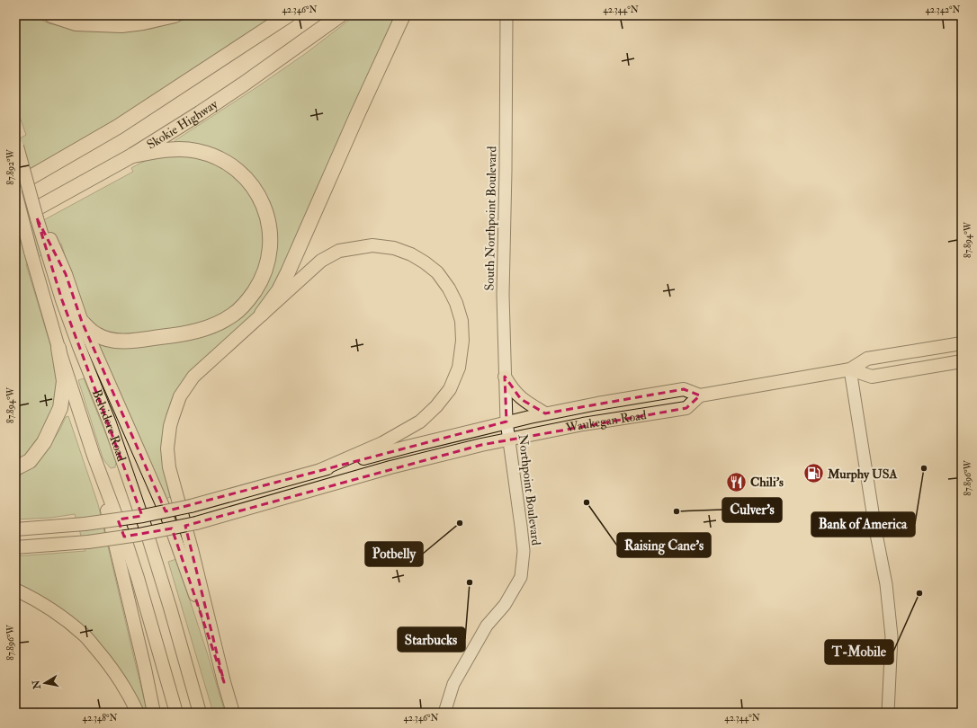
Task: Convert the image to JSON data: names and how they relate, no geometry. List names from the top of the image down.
{
  "streets": {
    "highway": ["Skokie Highway"],
    "main road": ["Waukegan Road", "Belvidere Road"],
    "street": ["South Northpoint Boulevard", "Northpoint Boulevard"]
  },
  "crossings": [
    ["South Northpoint Boulevard", "Waukegan Road"],
    ["South Northpoint Boulevard", "Northpoint Boulevard"],
    ["Waukegan Road", "Northpoint Boulevard"]
  ],
  "places": {
    "other": [
      "Bank of America",
      "Raising Cane's",
      "Culver's",
      "Potbelly",
      "Starbucks",
      "T-Mobile"
    ],
    "fuel station": ["Murphy USA"],
    "restaurant": ["Chili's"]
  },
  "north": "left",
  "coordinates": [
    "42.346°N",
    "42.344°N",
    "42.342°N",
    "87.892°W",
    "87.894°W",
    "87.896°W",
    "42.348°N"
  ]
}
